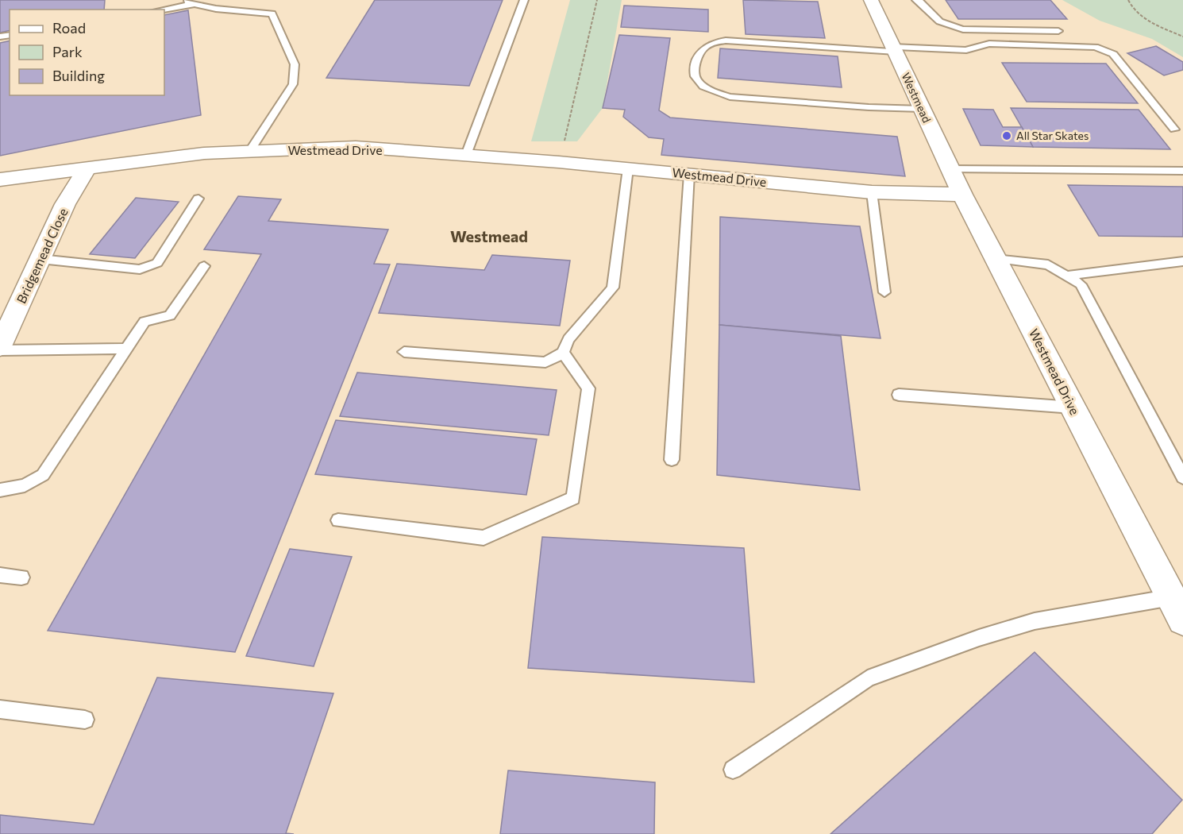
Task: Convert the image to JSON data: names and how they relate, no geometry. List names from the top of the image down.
{
  "streets": {
    "street": ["Westmead", "Westmead Drive", "Bridgemead Close"]
  },
  "crossings": [
    ["Westmead", "Westmead Drive"],
    ["Westmead Drive", "Bridgemead Close"]
  ],
  "districts": ["Westmead"],
  "places": ["All Star Skates"],
  "legend": ["Road", "Park", "Building"]
}
